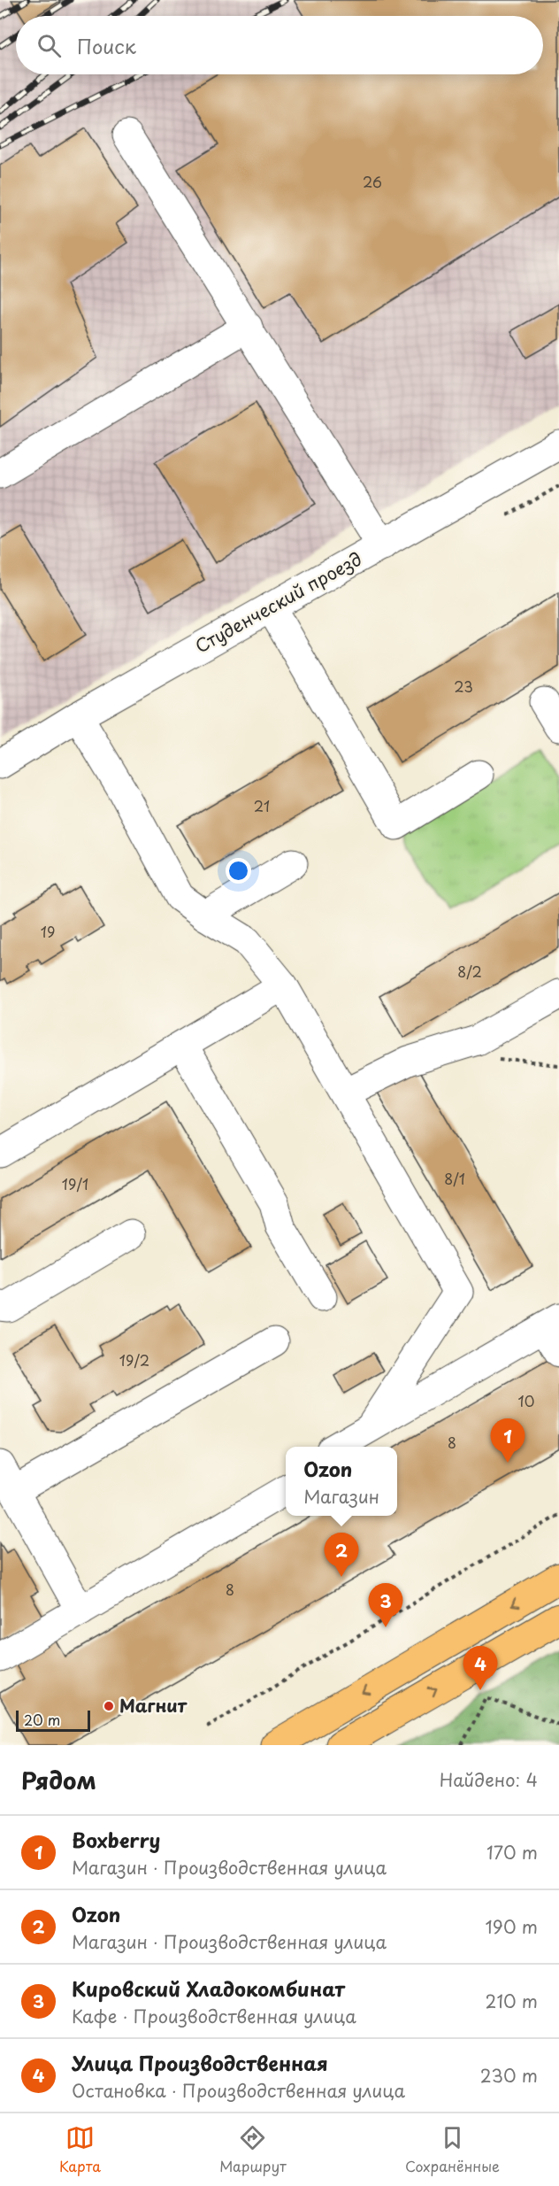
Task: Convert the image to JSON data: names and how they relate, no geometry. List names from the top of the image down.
{
  "streets": {
    "street": ["Студенческий проезд"]
  },
  "places": ["Магнит"],
  "house_numbers": [
    "26",
    "23",
    "21",
    "19",
    "8/2",
    "8/1",
    "19/1",
    "19/2",
    "10",
    "8",
    "8"
  ],
  "scale_bar": "20 m",
  "page": {
    "search": "Поиск",
    "pins": [
      "1",
      "2",
      "3",
      "4"
    ],
    "popup": ["Ozon", "Магазин"],
    "scale": "20 m",
    "heading": ["Рядом", "Найдено: 4"],
    "list": [
      {
        "mark": "1",
        "name": "Boxberry",
        "note": "Магазин · Производственная улица",
        "value": "170 m"
      },
      {
        "mark": "2",
        "name": "Ozon",
        "note": "Магазин · Производственная улица",
        "value": "190 m"
      },
      {
        "mark": "3",
        "name": "Кировский Хладокомбинат",
        "note": "Кафе · Производственная улица",
        "value": "210 m"
      },
      {
        "mark": "4",
        "name": "Улица Производственная",
        "note": "Остановка · Производственная улица",
        "value": "230 m"
      }
    ],
    "nav": ["Карта", "Маршрут", "Сохранённые"]
  }
}
